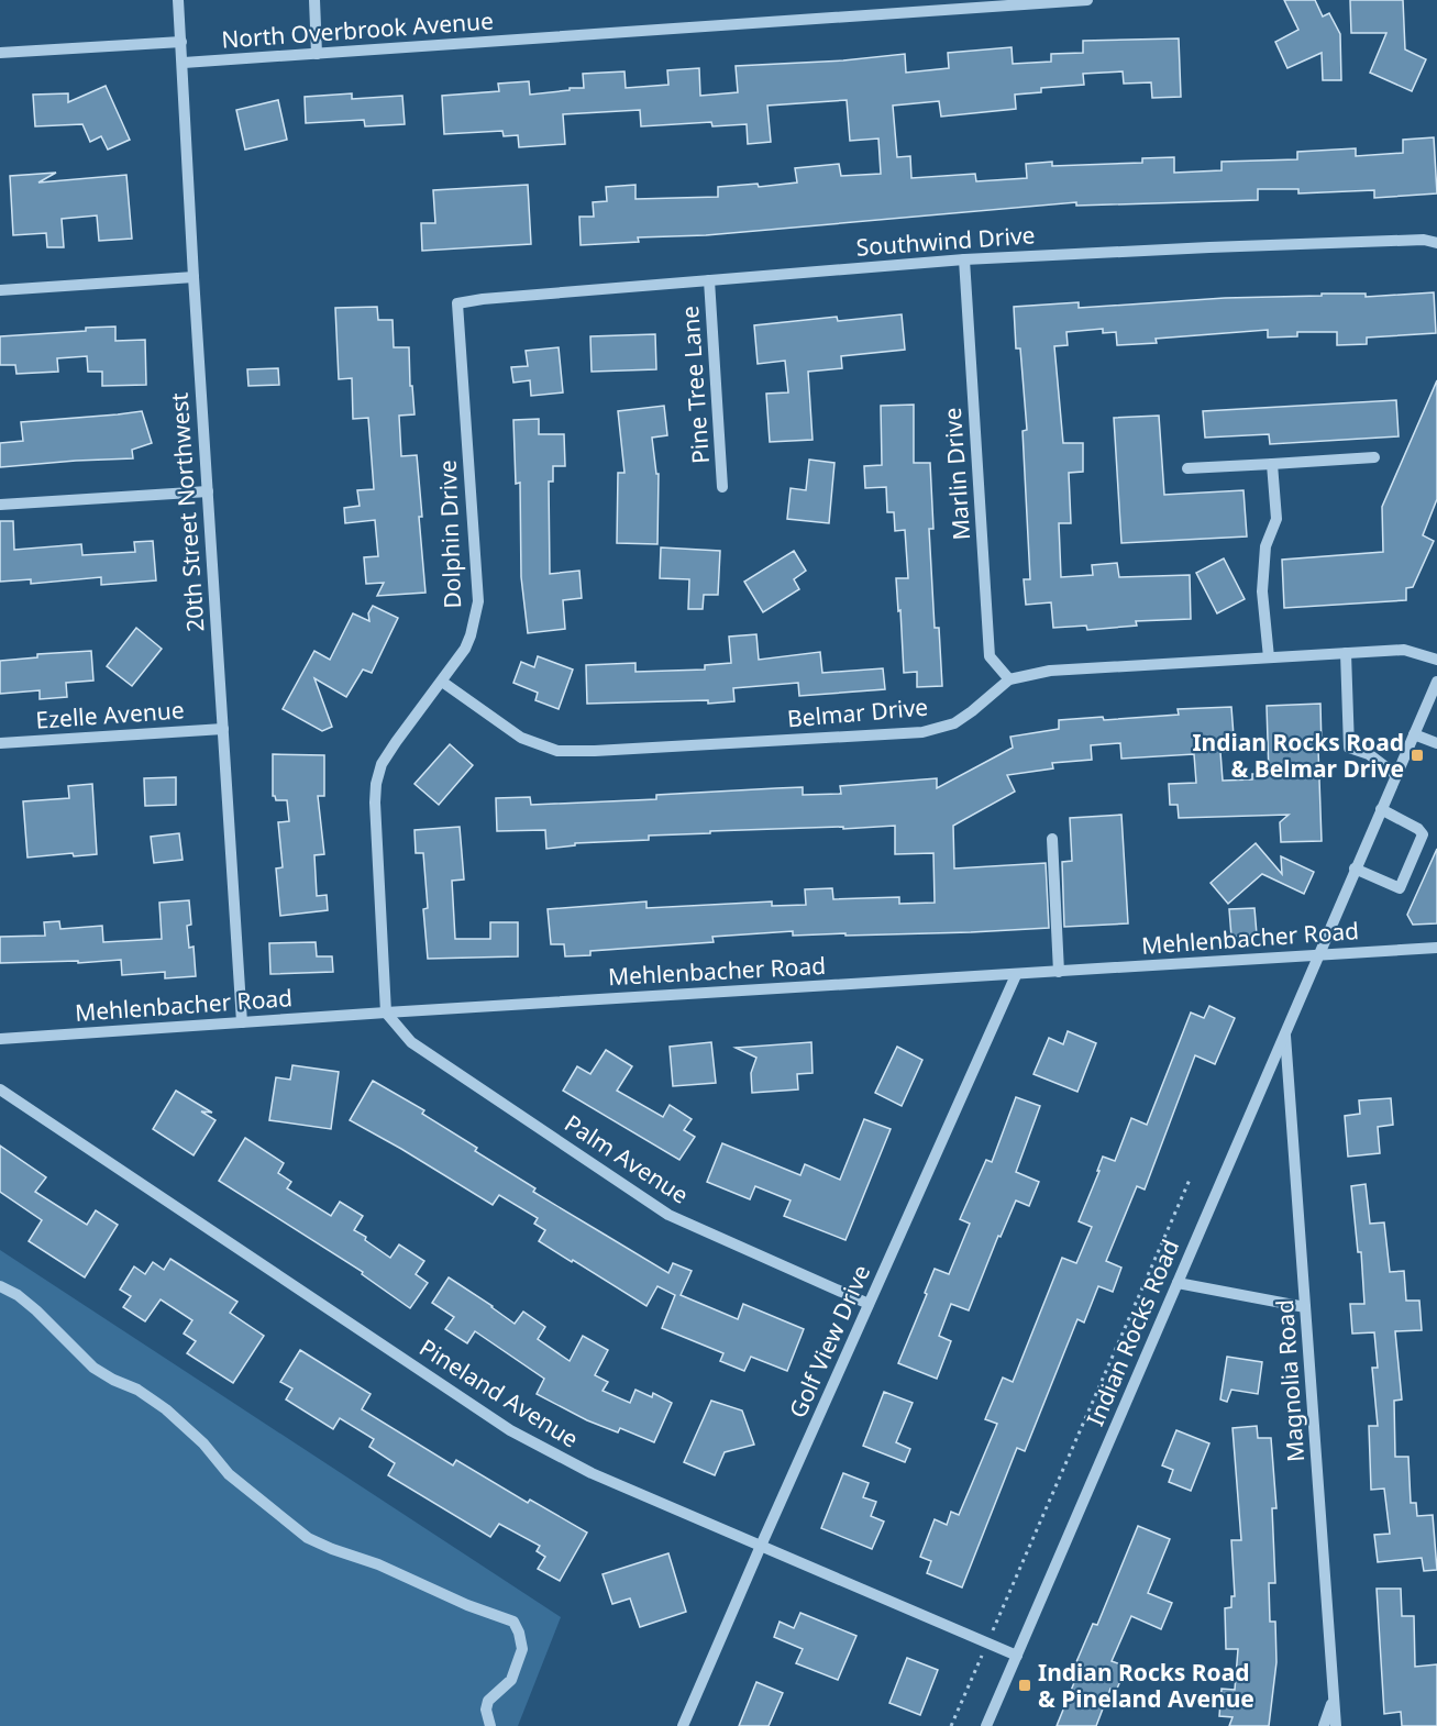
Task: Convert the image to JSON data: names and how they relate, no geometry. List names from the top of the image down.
{
  "streets": {
    "street": [
      "North Overbrook Avenue",
      "Southwind Drive",
      "Pine Tree Lane",
      "Marlin Drive",
      "20th Street Northwest",
      "Dolphin Drive",
      "Belmar Drive",
      "Ezelle Avenue",
      "Mehlenbacher Road",
      "Palm Avenue",
      "Indian Rocks Road",
      "Golf View Drive",
      "Magnolia Road",
      "Pineland Avenue"
    ]
  },
  "crossings": [
    ["North Overbrook Avenue", "20th Street Northwest"],
    ["Southwind Drive", "Pine Tree Lane"],
    ["Southwind Drive", "Marlin Drive"],
    ["Southwind Drive", "Dolphin Drive"],
    ["Marlin Drive", "Belmar Drive"],
    ["20th Street Northwest", "Ezelle Avenue"],
    ["20th Street Northwest", "Mehlenbacher Road"],
    ["Dolphin Drive", "Belmar Drive"],
    ["Dolphin Drive", "Mehlenbacher Road"],
    ["Dolphin Drive", "Palm Avenue"],
    ["Mehlenbacher Road", "Palm Avenue"],
    ["Mehlenbacher Road", "Indian Rocks Road"],
    ["Mehlenbacher Road", "Golf View Drive"],
    ["Palm Avenue", "Golf View Drive"],
    ["Indian Rocks Road", "Magnolia Road"],
    ["Indian Rocks Road", "Pineland Avenue"],
    ["Golf View Drive", "Pineland Avenue"]
  ],
  "places": {
    "transit": ["Indian Rocks Road & Belmar Drive", "Indian Rocks Road & Pineland Avenue"]
  }
}
